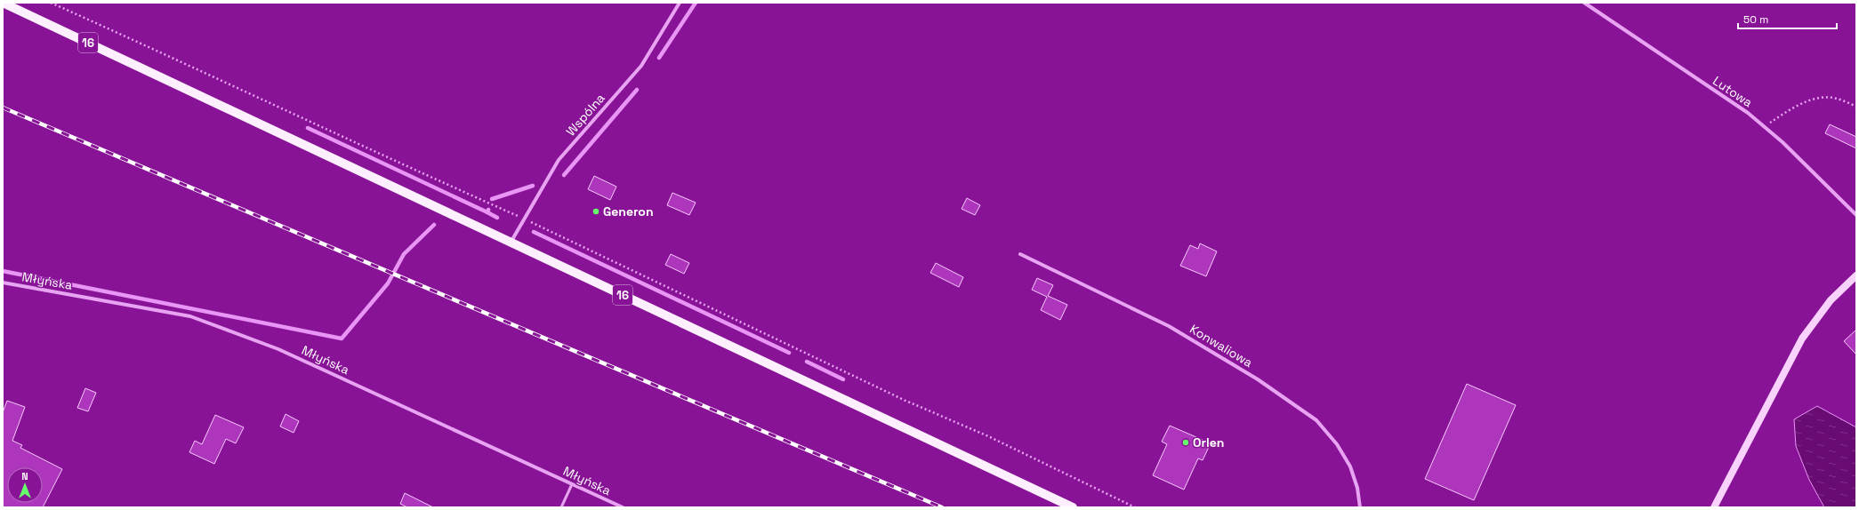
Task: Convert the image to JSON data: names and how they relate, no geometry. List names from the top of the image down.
{
  "streets": {
    "main road": ["16"],
    "street": [
      "Lutowa",
      "Wspólna",
      "Młyńska",
      "Konwaliowa"
    ]
  },
  "crossings": [
    ["16", "Wspólna"]
  ],
  "places": ["Generon", "Orlen"],
  "scale_bar": "50 m",
  "north": "top"
}
